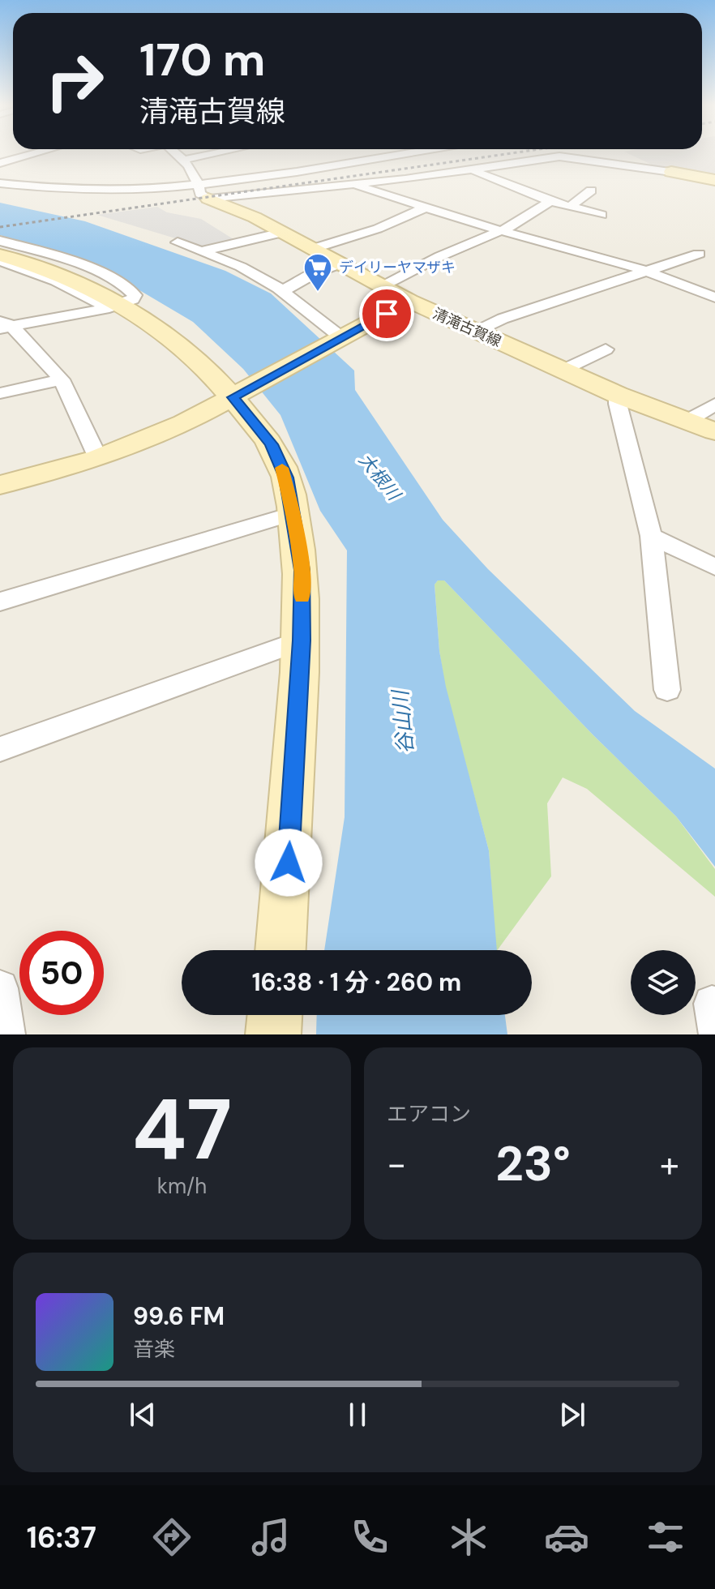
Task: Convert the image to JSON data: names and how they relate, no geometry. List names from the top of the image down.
{
  "streets": {
    "main road": ["清滝古賀線"]
  },
  "water": ["大根川", "谷山川"],
  "places": {
    "supermarket": ["デイリーヤマザキ"]
  },
  "page": {
    "turn": ["170 m", "清滝古賀線"],
    "limit": "50",
    "trip": "16:38 · 1 分 · 260 m",
    "tile": [
      ["47", "km/h"],
      "エアコン"
    ],
    "heat": ["−", "23°", "+"],
    "song": ["99.6 FM", "音楽"],
    "tabs": "16:37"
  }
}
